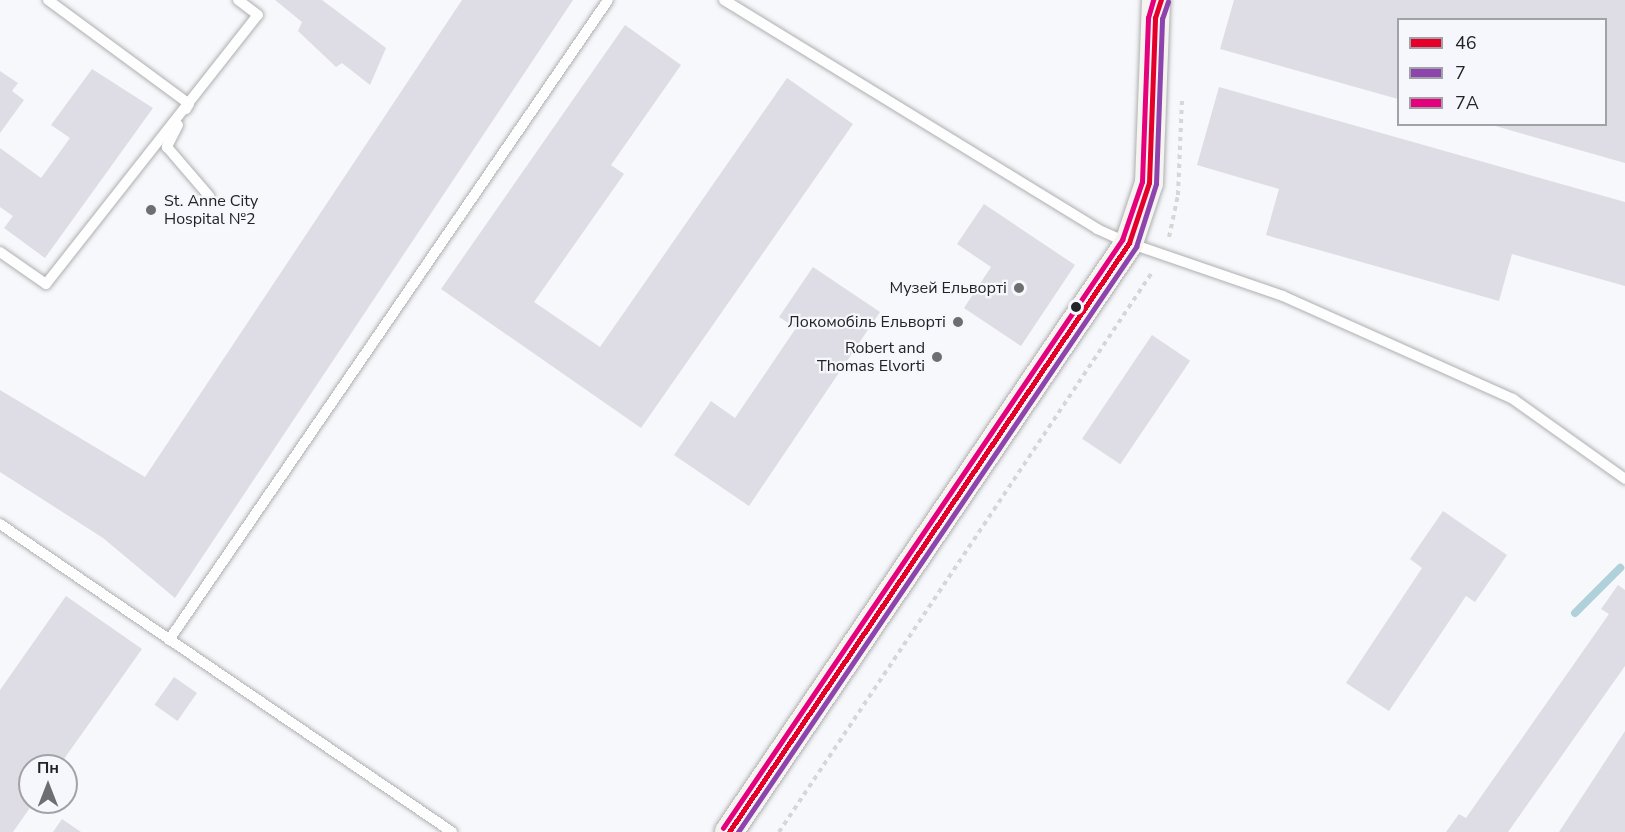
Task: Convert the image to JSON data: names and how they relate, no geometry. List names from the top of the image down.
{
  "places": [
    "St. Anne City Hospital №2",
    "Музей Ельворті",
    "Локомобіль Ельворті",
    "Robert and Thomas Elvorti"
  ],
  "lines": ["transit line 46", "transit line 7А", "transit line 7"],
  "legend": ["46", "7", "7А"],
  "north": "top"
}
